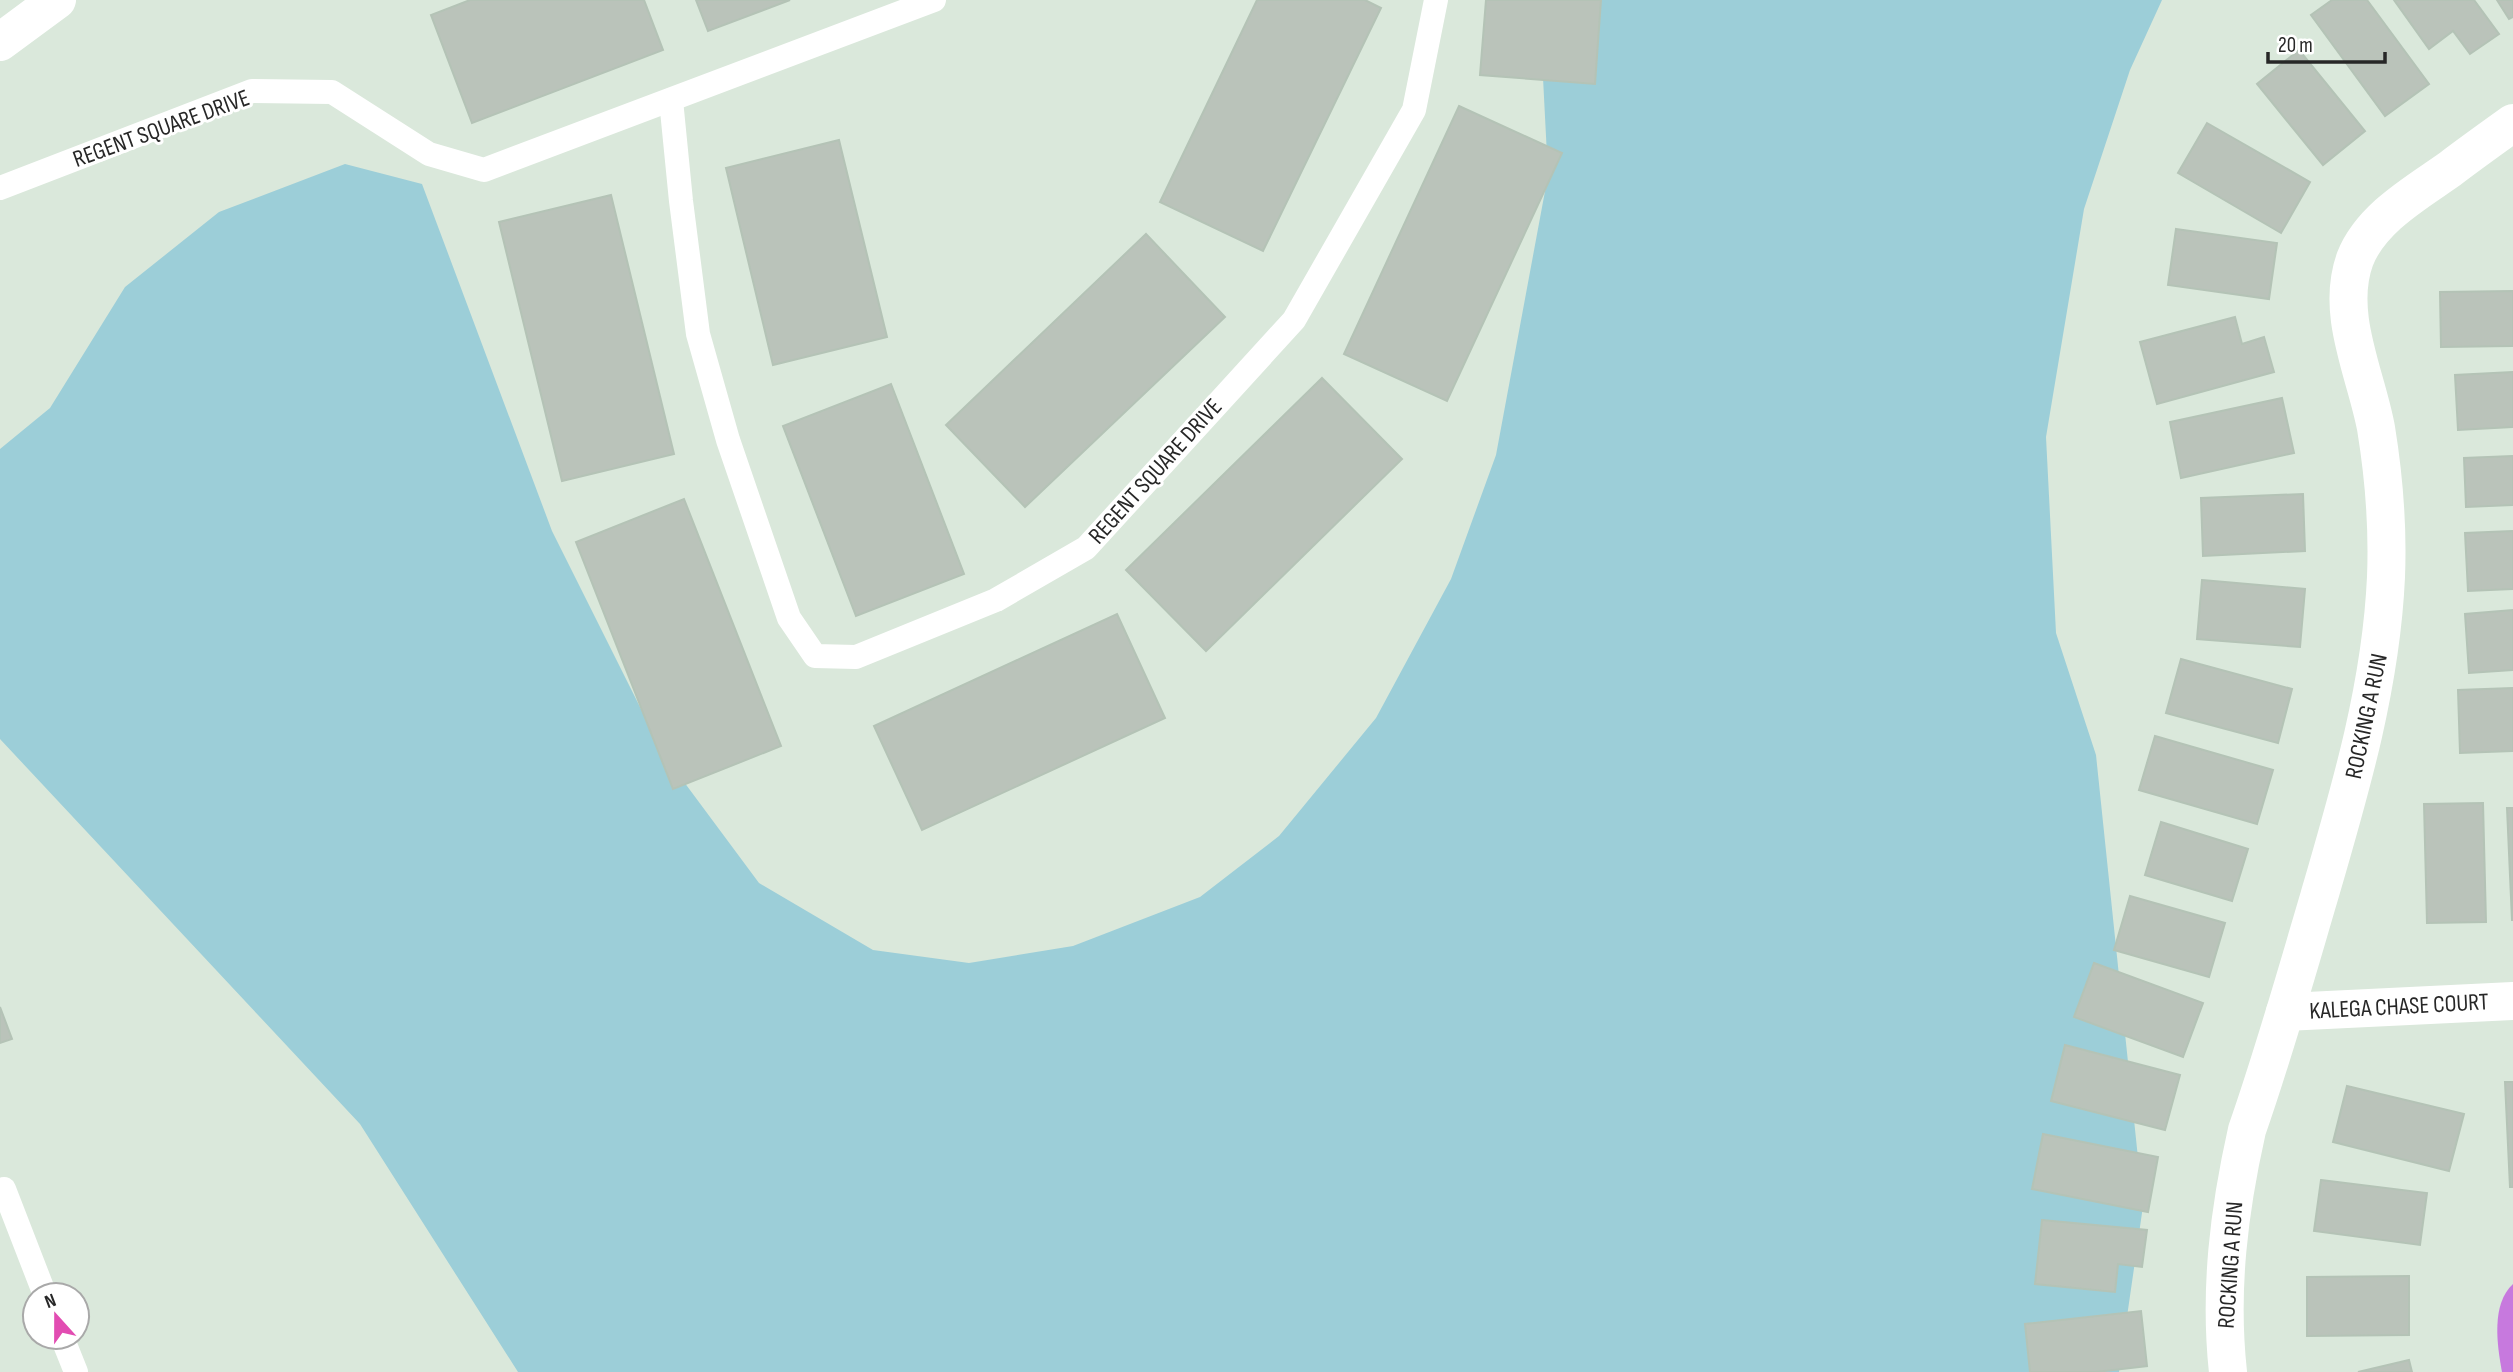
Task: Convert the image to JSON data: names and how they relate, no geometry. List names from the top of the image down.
{
  "streets": {
    "street": ["ROCKING A RUN", "KALEGA CHASE COURT"],
    "lane": ["REGENT SQUARE DRIVE"]
  },
  "crossings": [
    ["ROCKING A RUN", "KALEGA CHASE COURT"]
  ],
  "scale_bar": "20 m",
  "north": "top"
}
